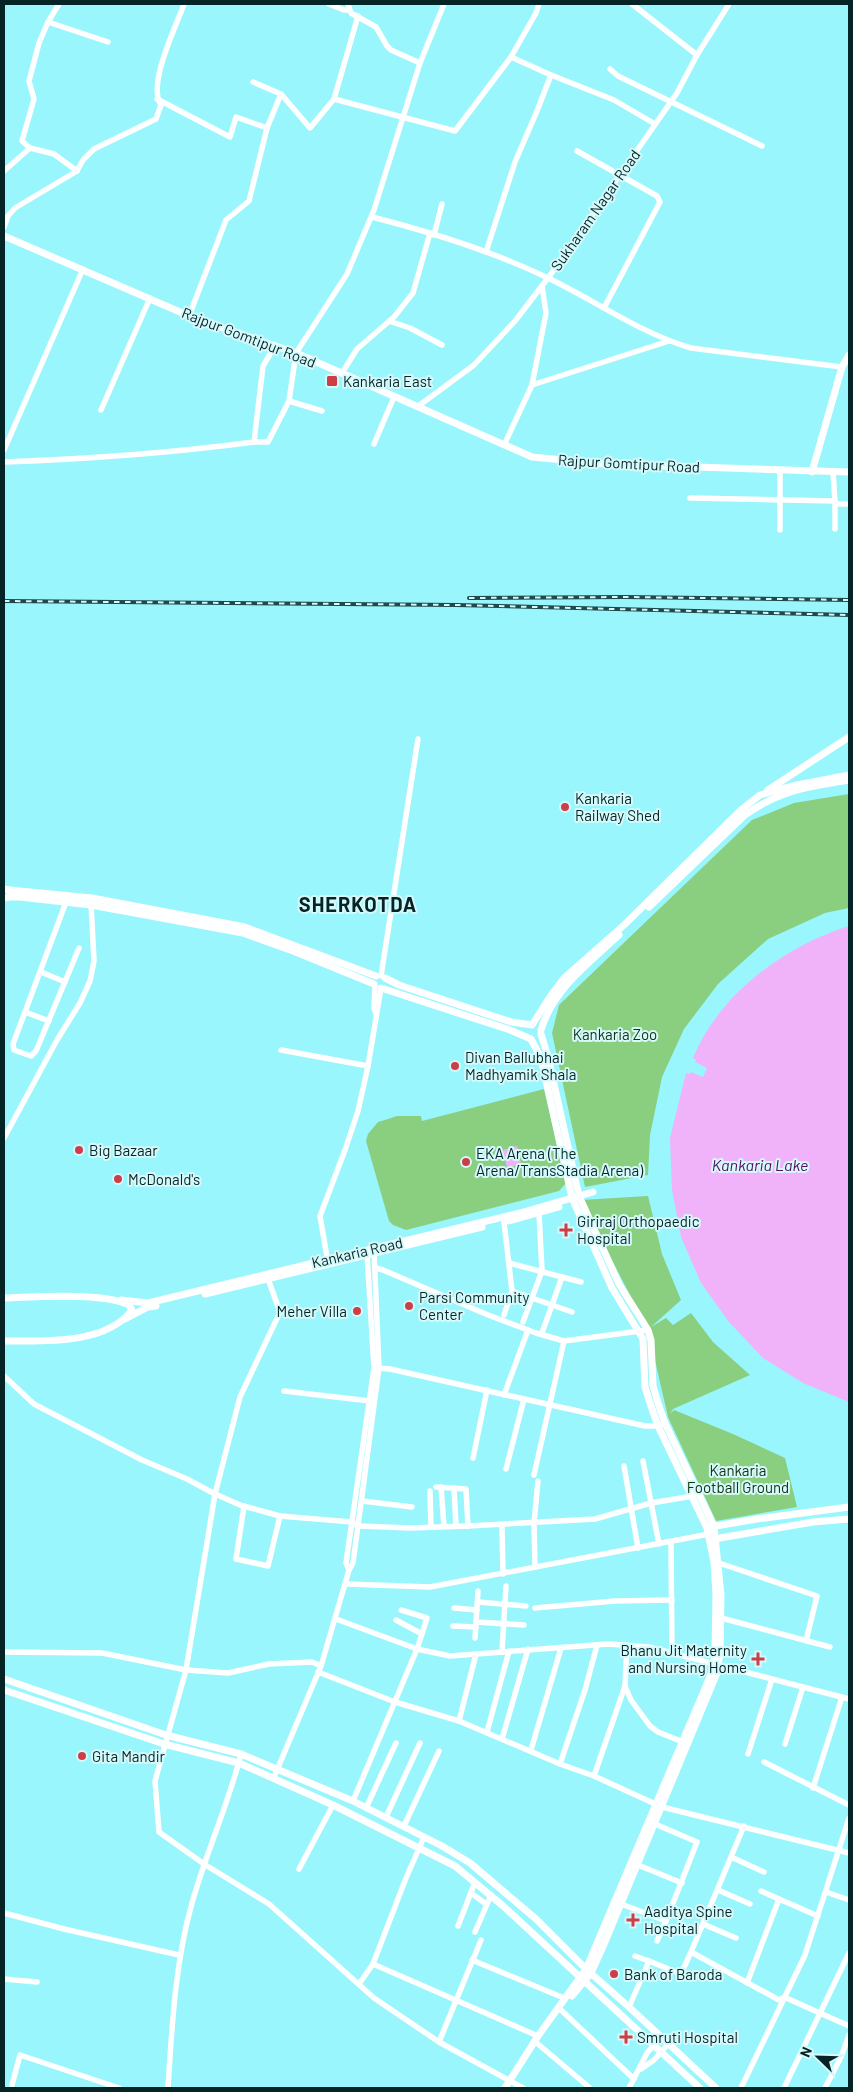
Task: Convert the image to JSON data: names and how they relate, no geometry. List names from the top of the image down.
{
  "streets": {
    "main road": ["Rajpur Gomtipur Road", "Kankaria Road"],
    "street": ["Sukharam Nagar Road"]
  },
  "crossings": [
    ["Sukharam Nagar Road", "Rajpur Gomtipur Road"]
  ],
  "districts": ["SHERKOTDA"],
  "water": ["Kankaria Lake"],
  "parks": ["Kankaria Zoo", "Kankaria Football Ground"],
  "places": {
    "transit": ["Kankaria East"],
    "other": [
      "Kankaria Railway Shed",
      "Divan Ballubhai Madhyamik Shala",
      "Big Bazaar",
      "EKA Arena (The Arena/TransStadia Arena)",
      "McDonald's",
      "Parsi Community Center",
      "Meher Villa",
      "Gita Mandir",
      "Bank of Baroda"
    ],
    "health": [
      "Giriraj Orthopaedic Hospital",
      "Bhanu Jit Maternity and Nursing Home",
      "Aaditya Spine Hospital",
      "Smruti Hospital"
    ]
  },
  "north": "top left"
}
